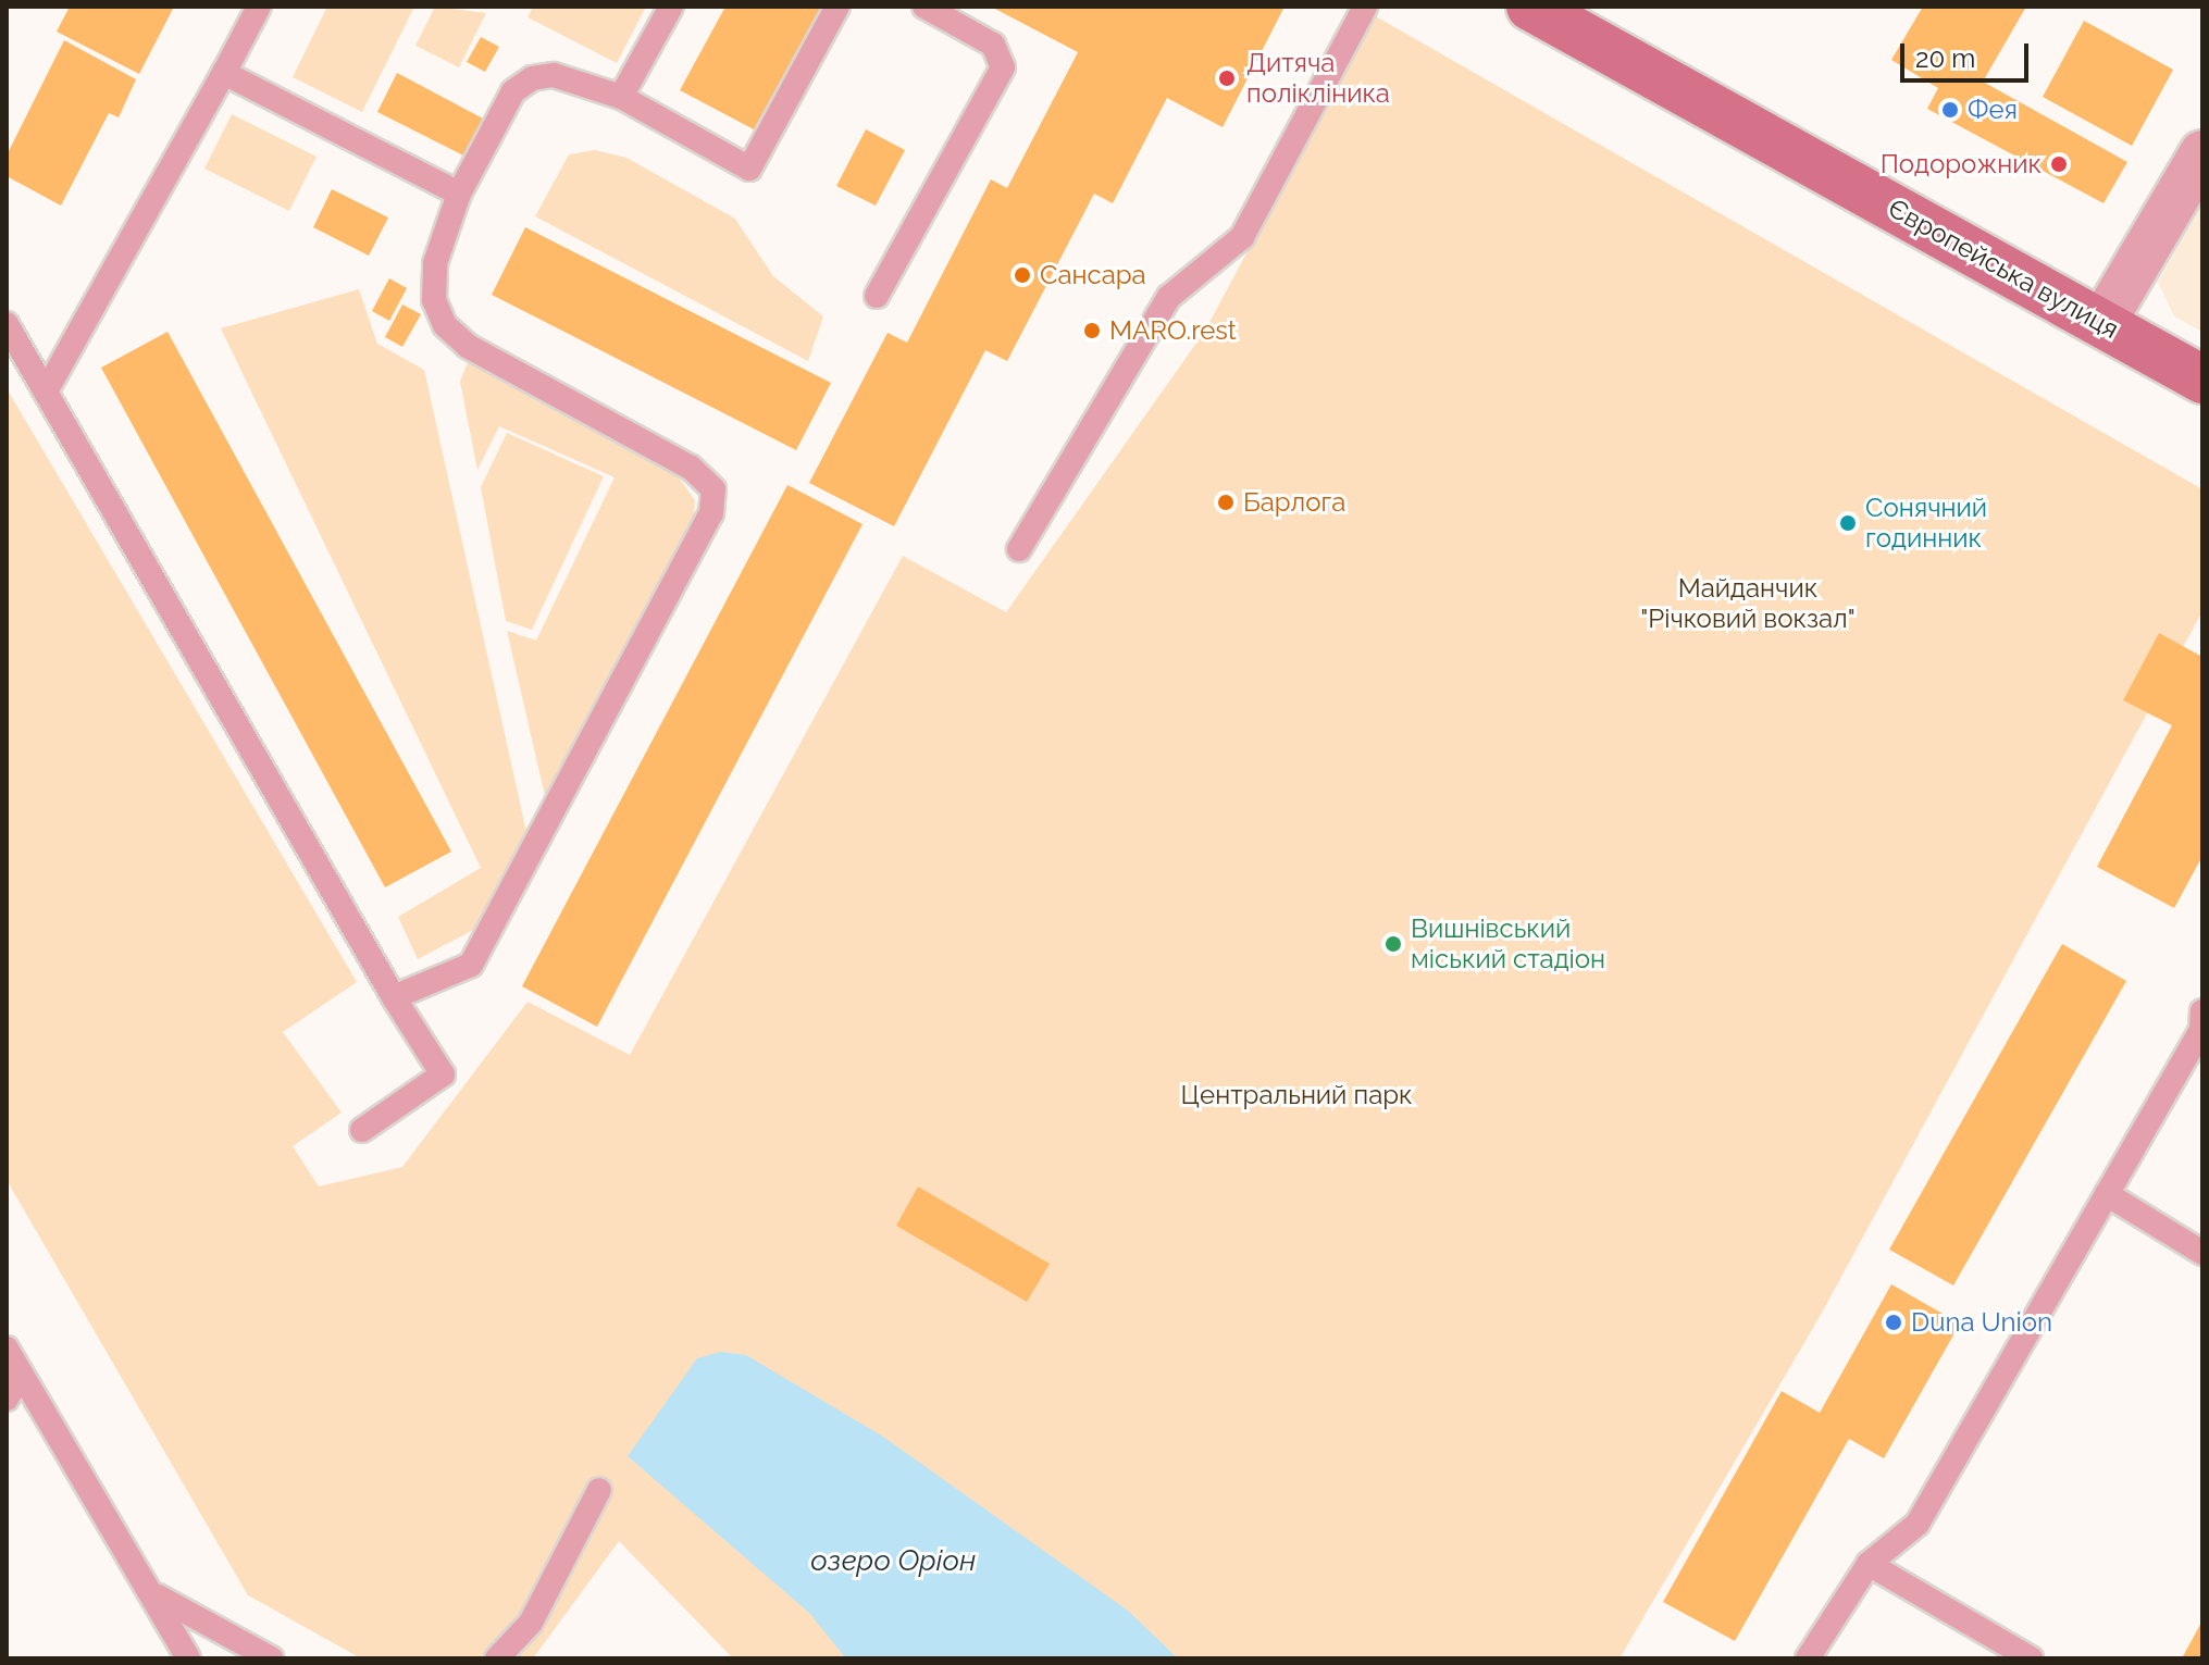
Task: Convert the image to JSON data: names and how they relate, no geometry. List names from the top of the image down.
{
  "streets": {
    "street": ["Європейська вулиця"]
  },
  "water": ["озеро Оріон"],
  "parks": ["Майданчик \"Річковий вокзал\"", "Центральний парк"],
  "places": [
    "Дитяча полікліника",
    "Фея",
    "Подорожник",
    "Сансара",
    "MARO.rest",
    "Барлога",
    "Сонячний годинник",
    "Вишнівський міський стадіон",
    "Duna Union"
  ],
  "scale_bar": "20 m"
}
